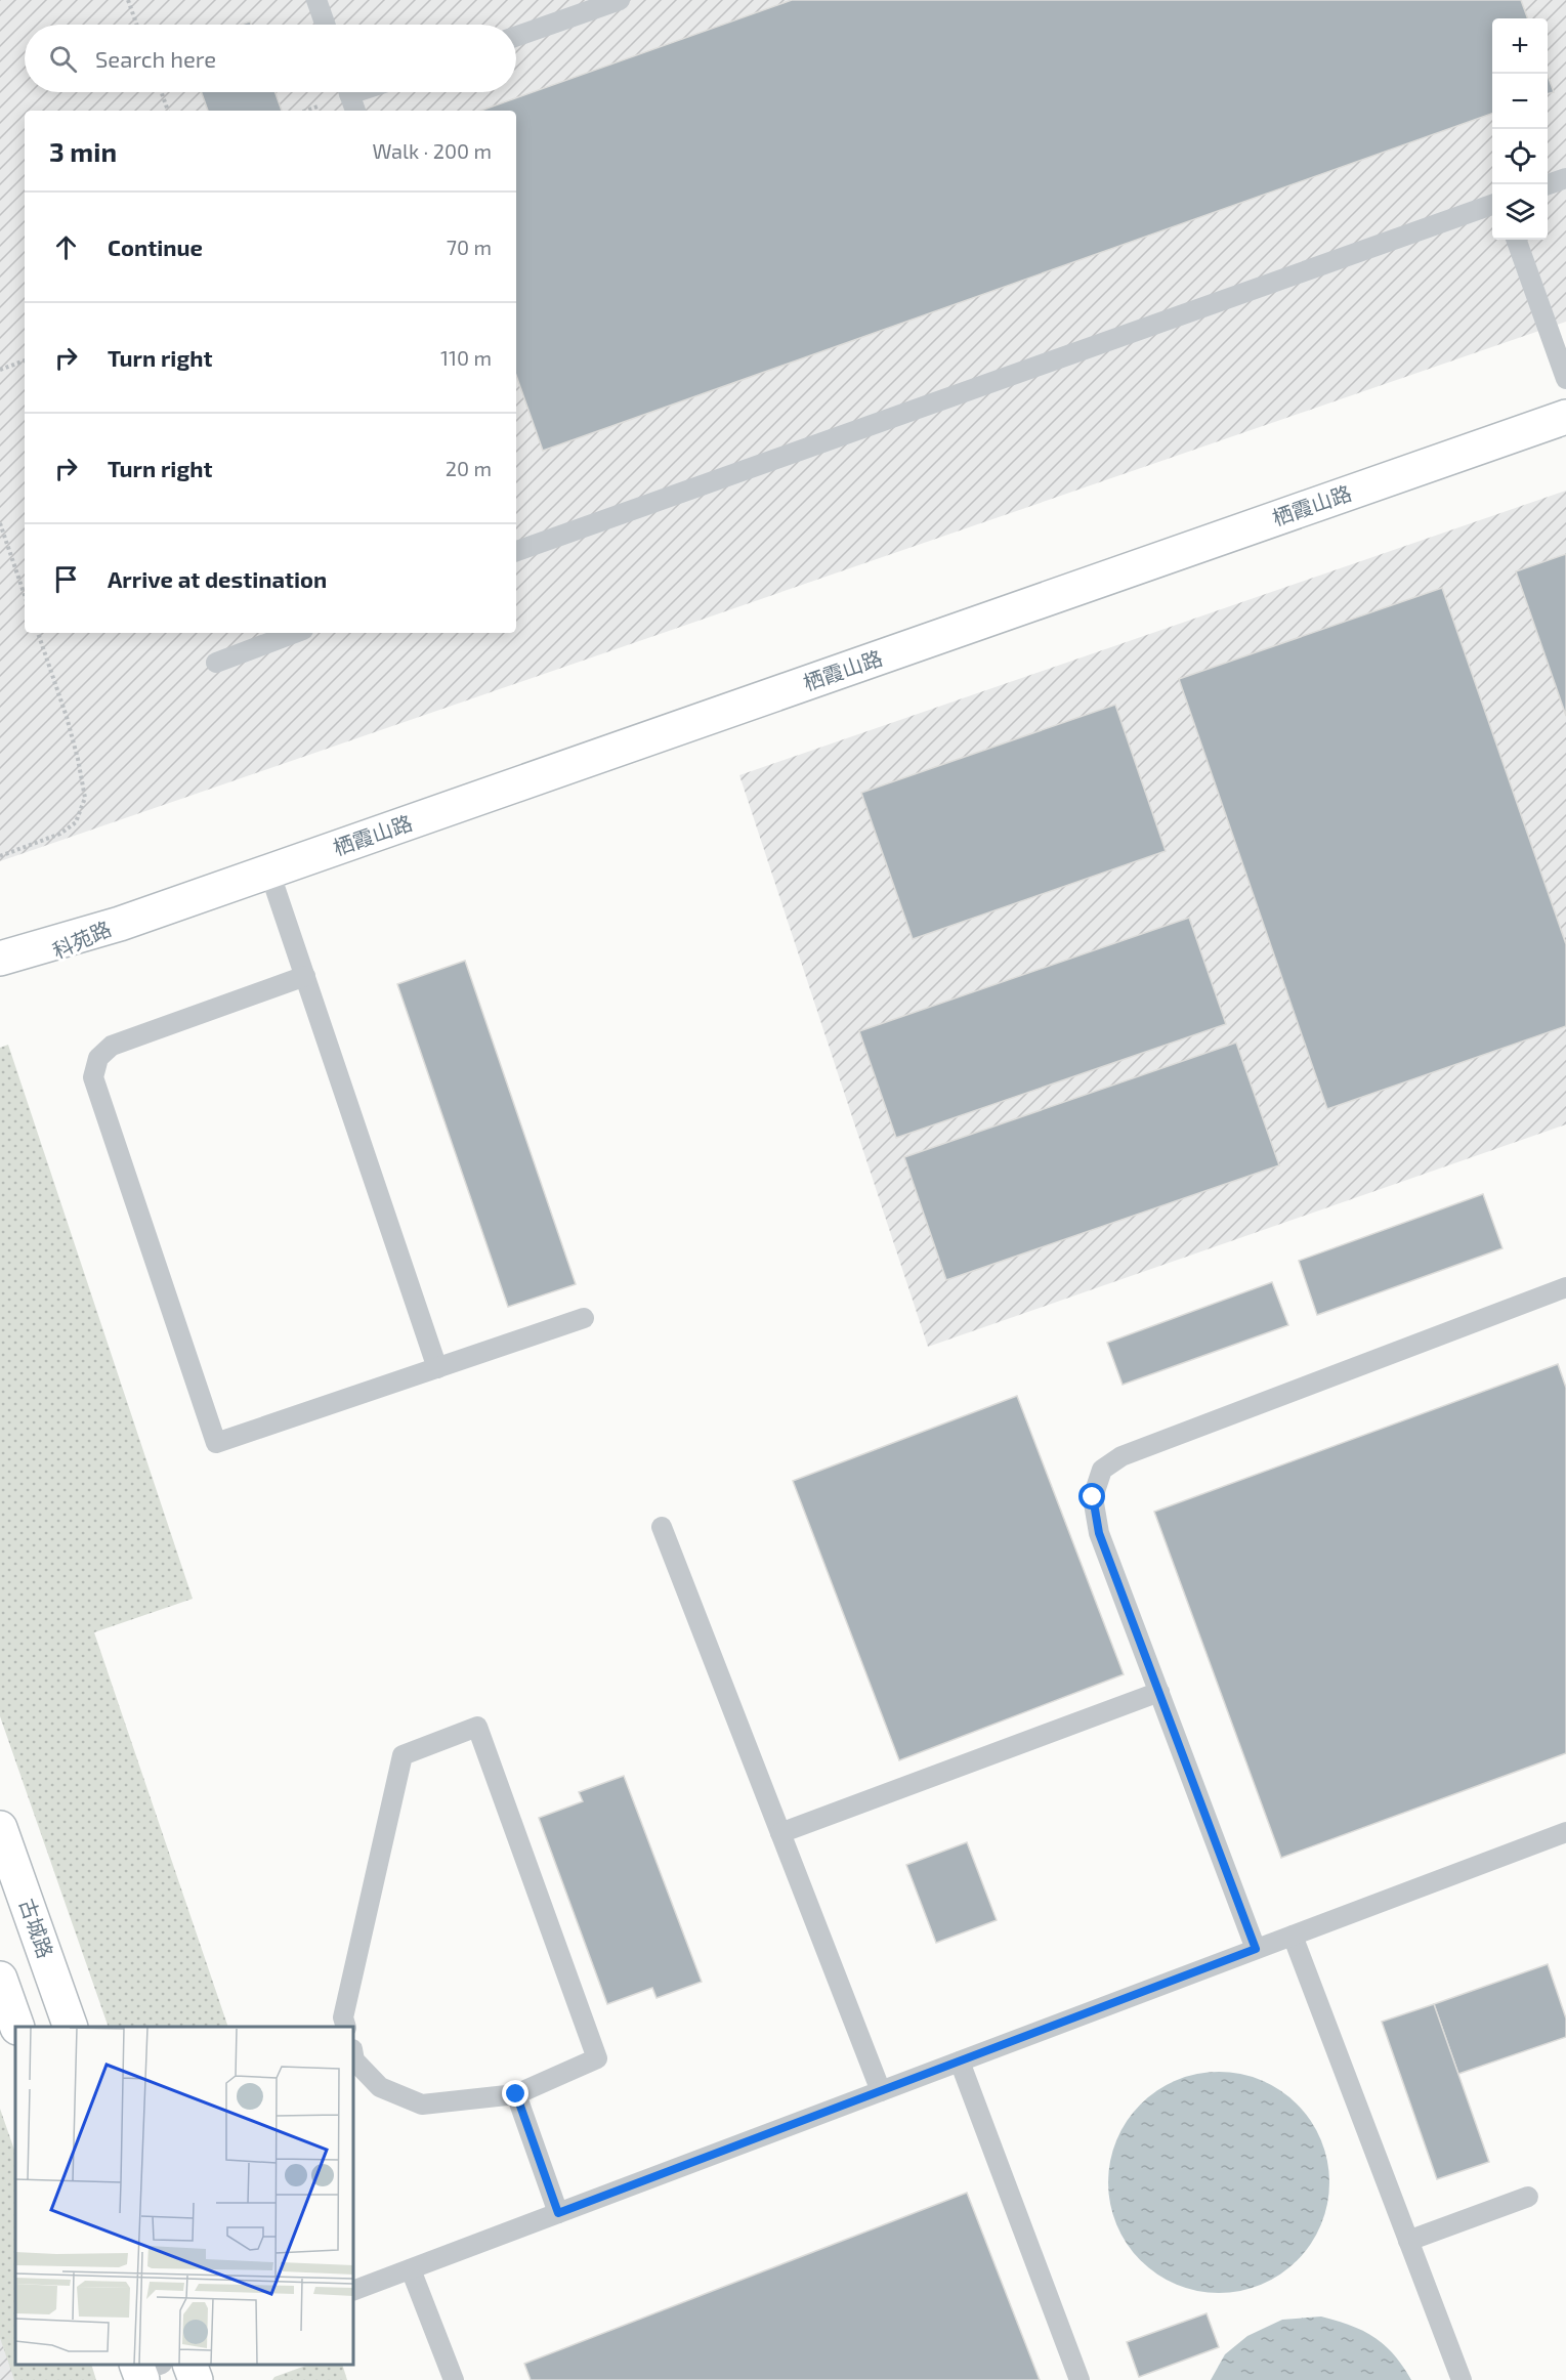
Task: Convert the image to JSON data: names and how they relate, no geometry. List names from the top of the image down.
{
  "streets": {
    "street": ["栖霞山路", "科苑路", "古城路"]
  },
  "crossings": [
    ["栖霞山路", "科苑路"]
  ],
  "page": {
    "map_buttons": ["+", "−"],
    "search": "Search here",
    "heading": ["3 min", "Walk · 200 m"],
    "list": [
      ["Continue", "70 m"],
      ["Turn right", "110 m"],
      ["Turn right", "20 m"],
      "Arrive at destination"
    ]
  }
}
